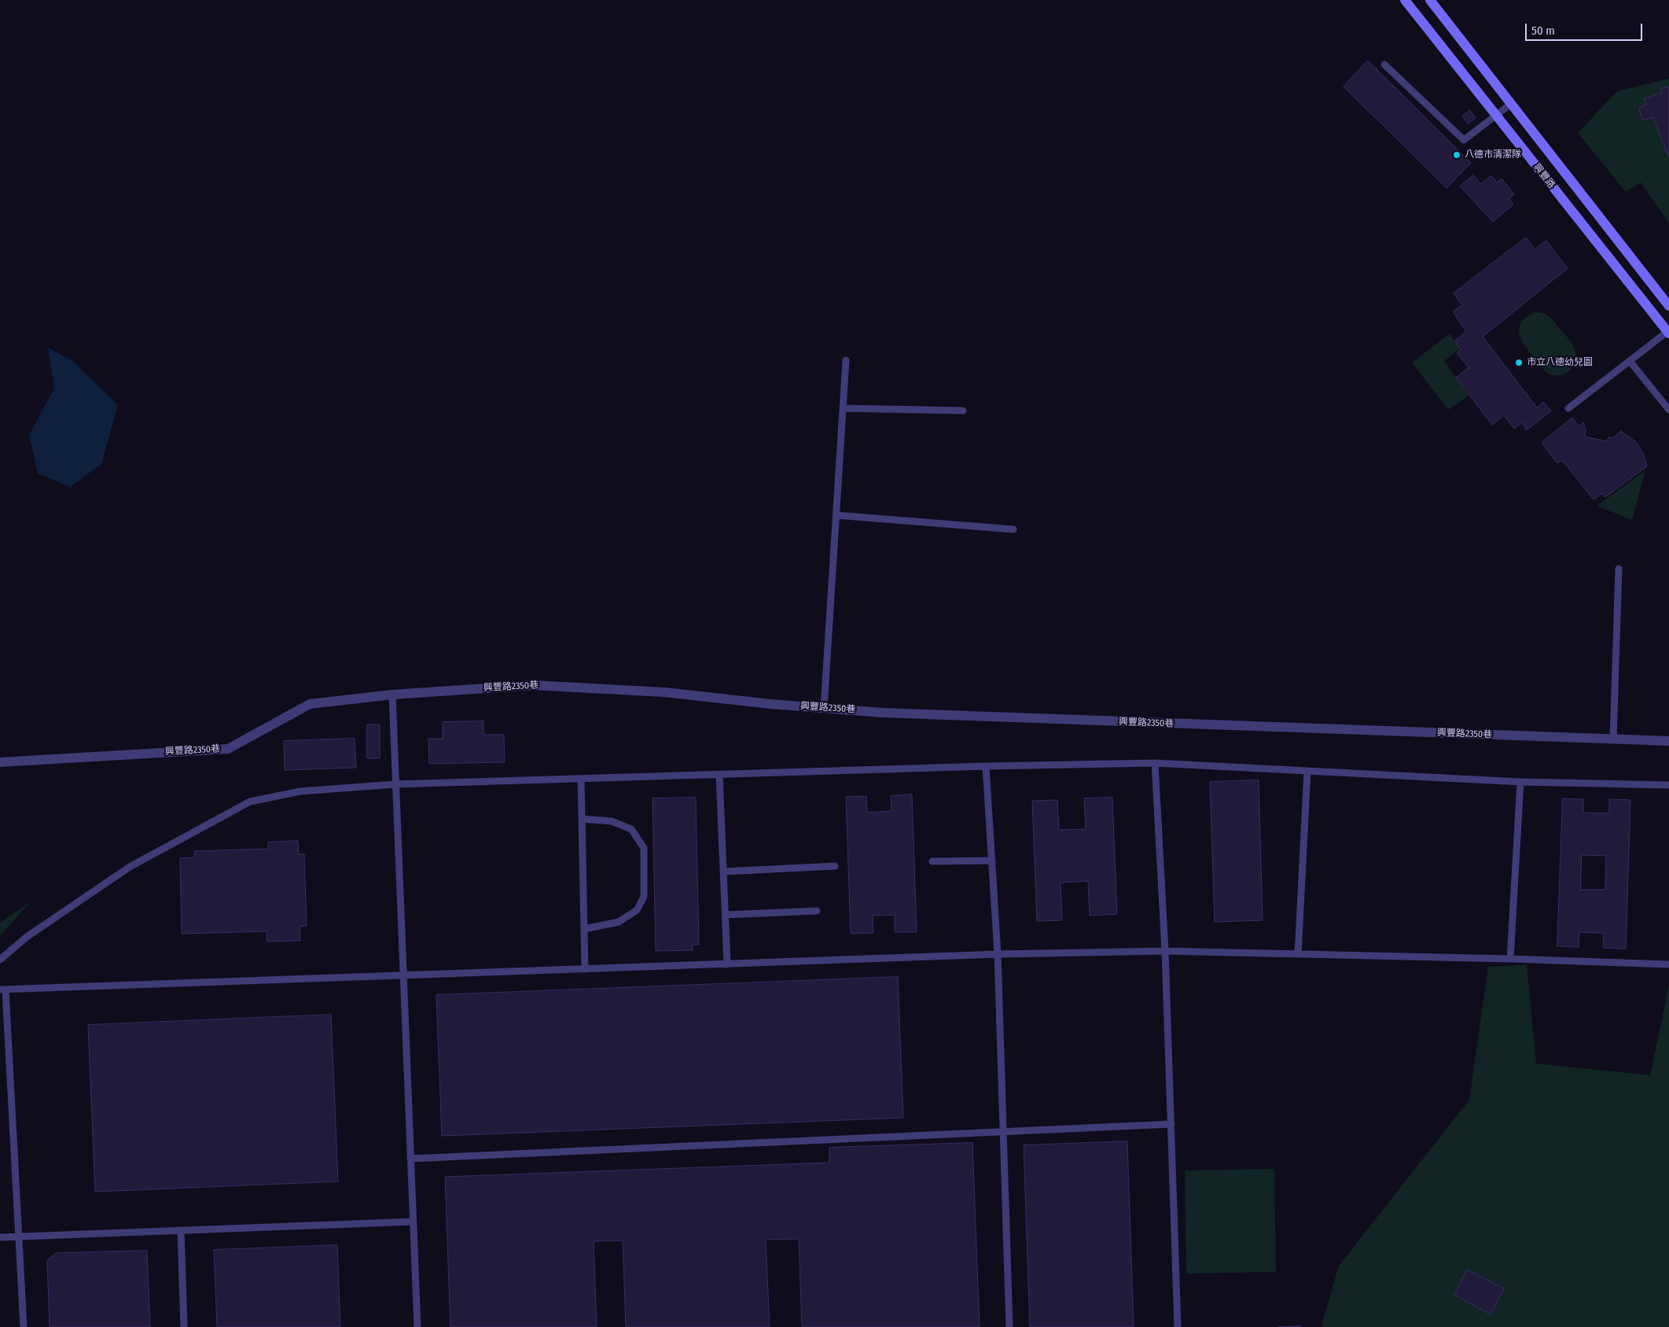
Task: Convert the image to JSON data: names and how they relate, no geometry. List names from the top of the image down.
{
  "streets": {
    "main road": ["興豐路"],
    "street": ["興豐路2350巷"]
  },
  "places": ["八德市清潔隊", "市立八德幼兒園"],
  "scale_bar": "50 m"
}
